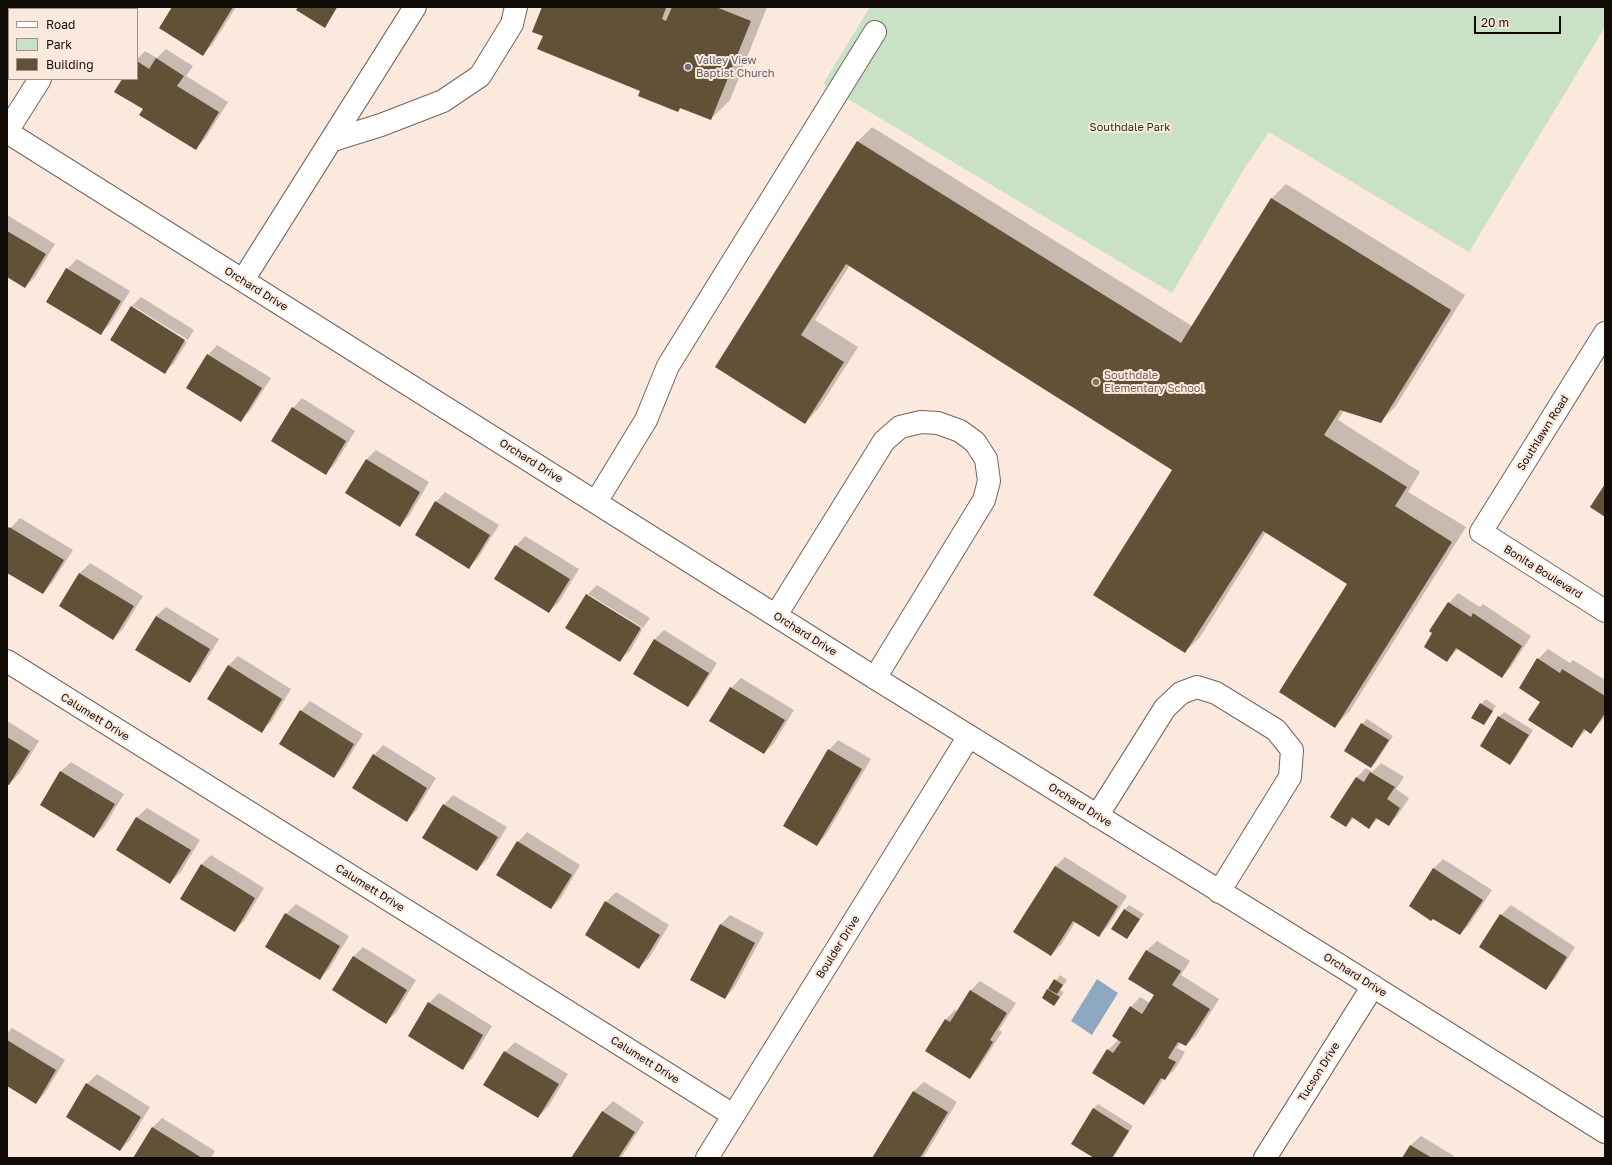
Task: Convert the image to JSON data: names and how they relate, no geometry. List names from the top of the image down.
{
  "streets": {
    "street": [
      "Orchard Drive",
      "Southlawn Road",
      "Bonita Boulevard",
      "Calumett Drive",
      "Boulder Drive",
      "Tucson Drive"
    ]
  },
  "crossings": [
    ["Orchard Drive", "Boulder Drive"],
    ["Orchard Drive", "Tucson Drive"],
    ["Southlawn Road", "Bonita Boulevard"],
    ["Calumett Drive", "Boulder Drive"]
  ],
  "parks": ["Southdale Park"],
  "places": ["Valley View Baptist Church", "Southdale Elementary School"],
  "legend": ["Road", "Park", "Building"],
  "scale_bar": "20 m"
}
